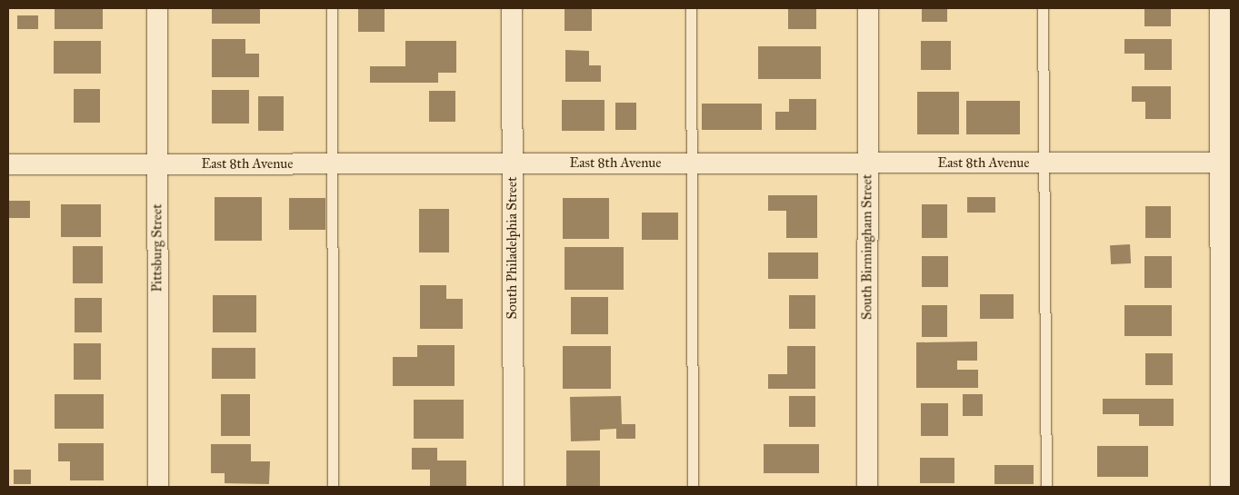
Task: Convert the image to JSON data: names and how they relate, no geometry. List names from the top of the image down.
{
  "streets": {
    "street": [
      "East 8th Avenue",
      "South Birmingham Street",
      "Pittsburg Street",
      "South Philadelphia Street"
    ]
  },
  "crossings": [
    ["East 8th Avenue", "South Birmingham Street"],
    ["East 8th Avenue", "Pittsburg Street"],
    ["East 8th Avenue", "South Philadelphia Street"]
  ]
}
